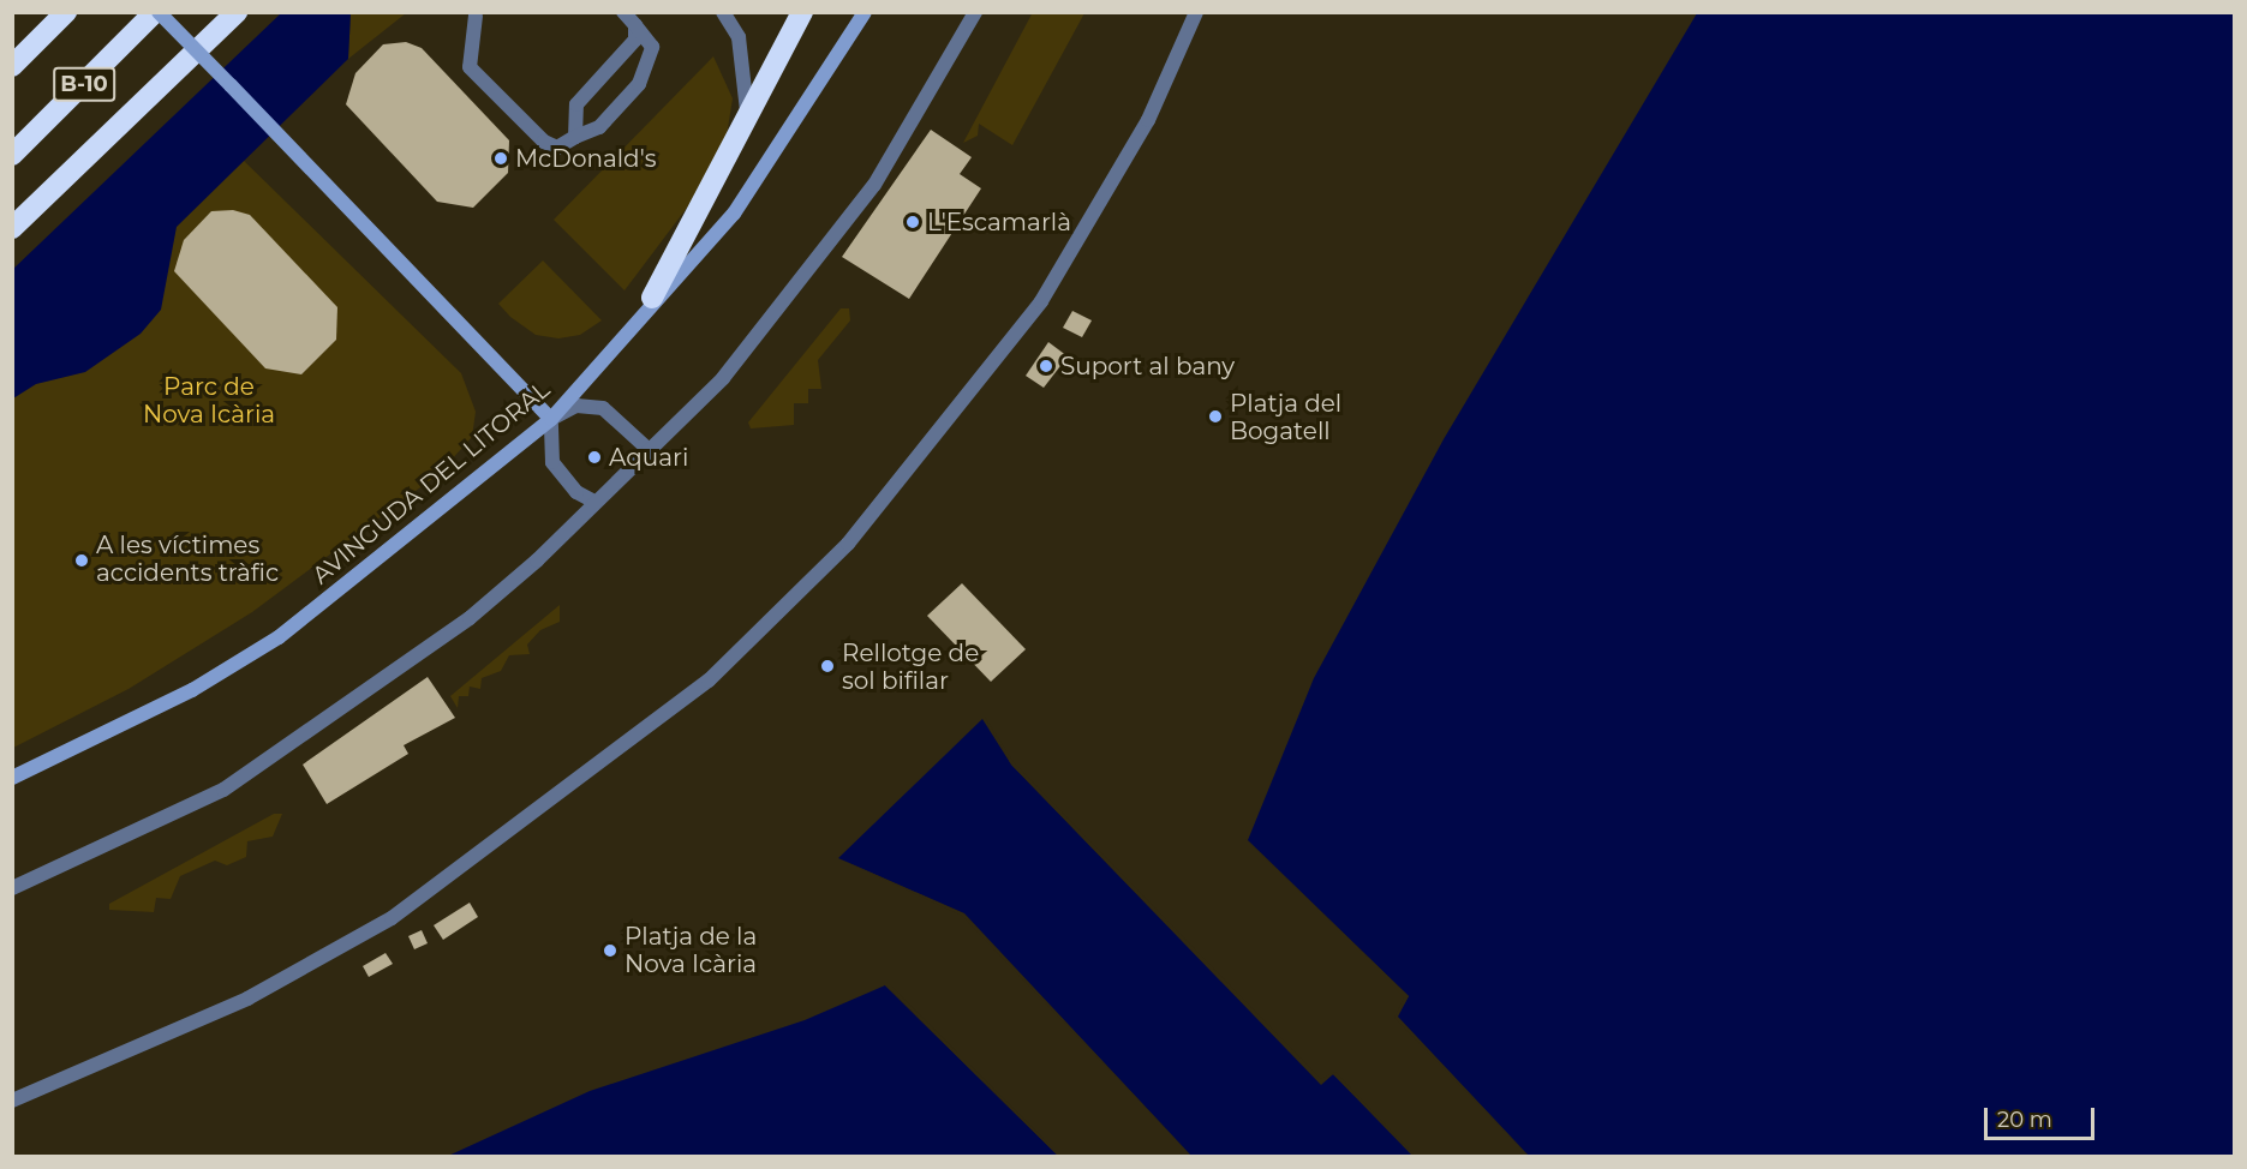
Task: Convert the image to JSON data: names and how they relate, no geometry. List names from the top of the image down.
{
  "streets": {
    "highway": ["B-10"],
    "main road": ["AVINGUDA DEL LITORAL"]
  },
  "parks": ["Parc de Nova Icària"],
  "places": [
    "McDonald's",
    "L'Escamarlà",
    "Suport al bany",
    "Platja del Bogatell",
    "Aquari",
    "A les víctimes accidents tràfic",
    "Rellotge de sol bifilar",
    "Platja de la Nova Icària"
  ],
  "scale_bar": "20 m"
}
